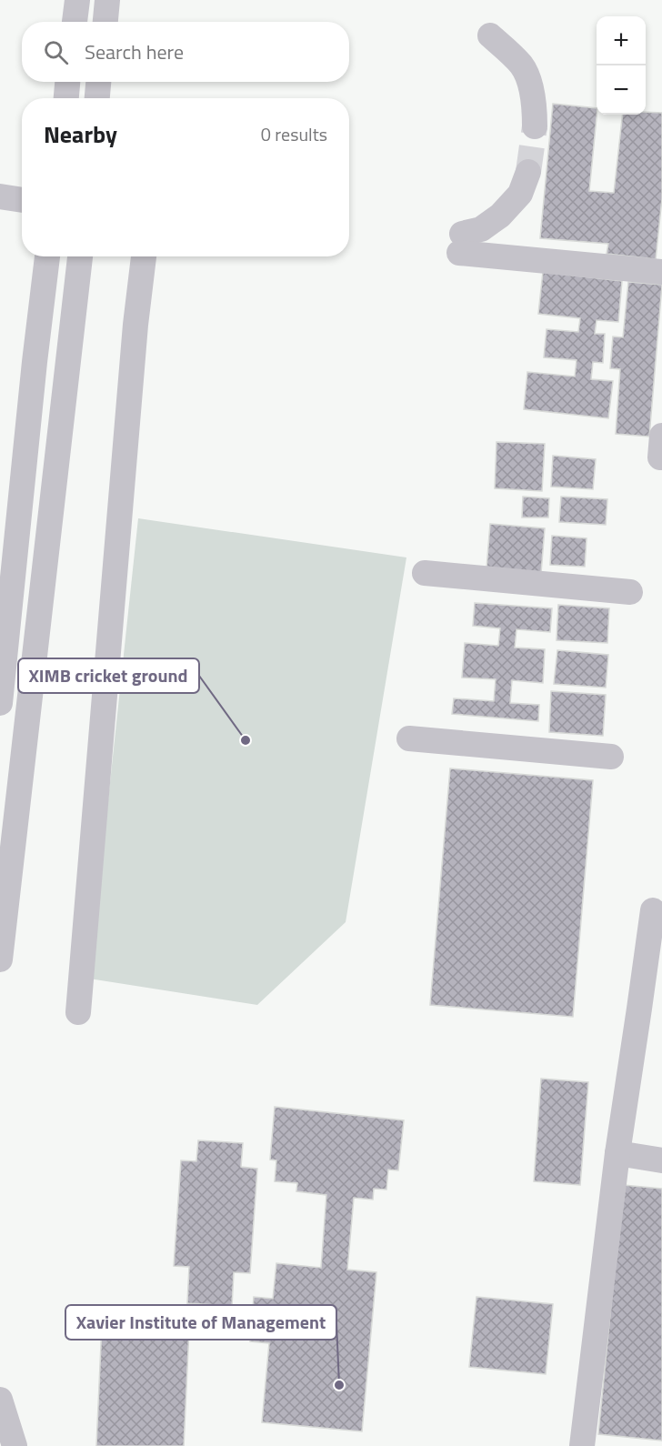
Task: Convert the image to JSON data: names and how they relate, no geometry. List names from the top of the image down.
{
  "places": ["XIMB cricket ground", "Xavier Institute of Management"],
  "page": {
    "map_buttons": ["+", "−"],
    "search": "Search here",
    "heading": ["Nearby", "0 results"]
  }
}
